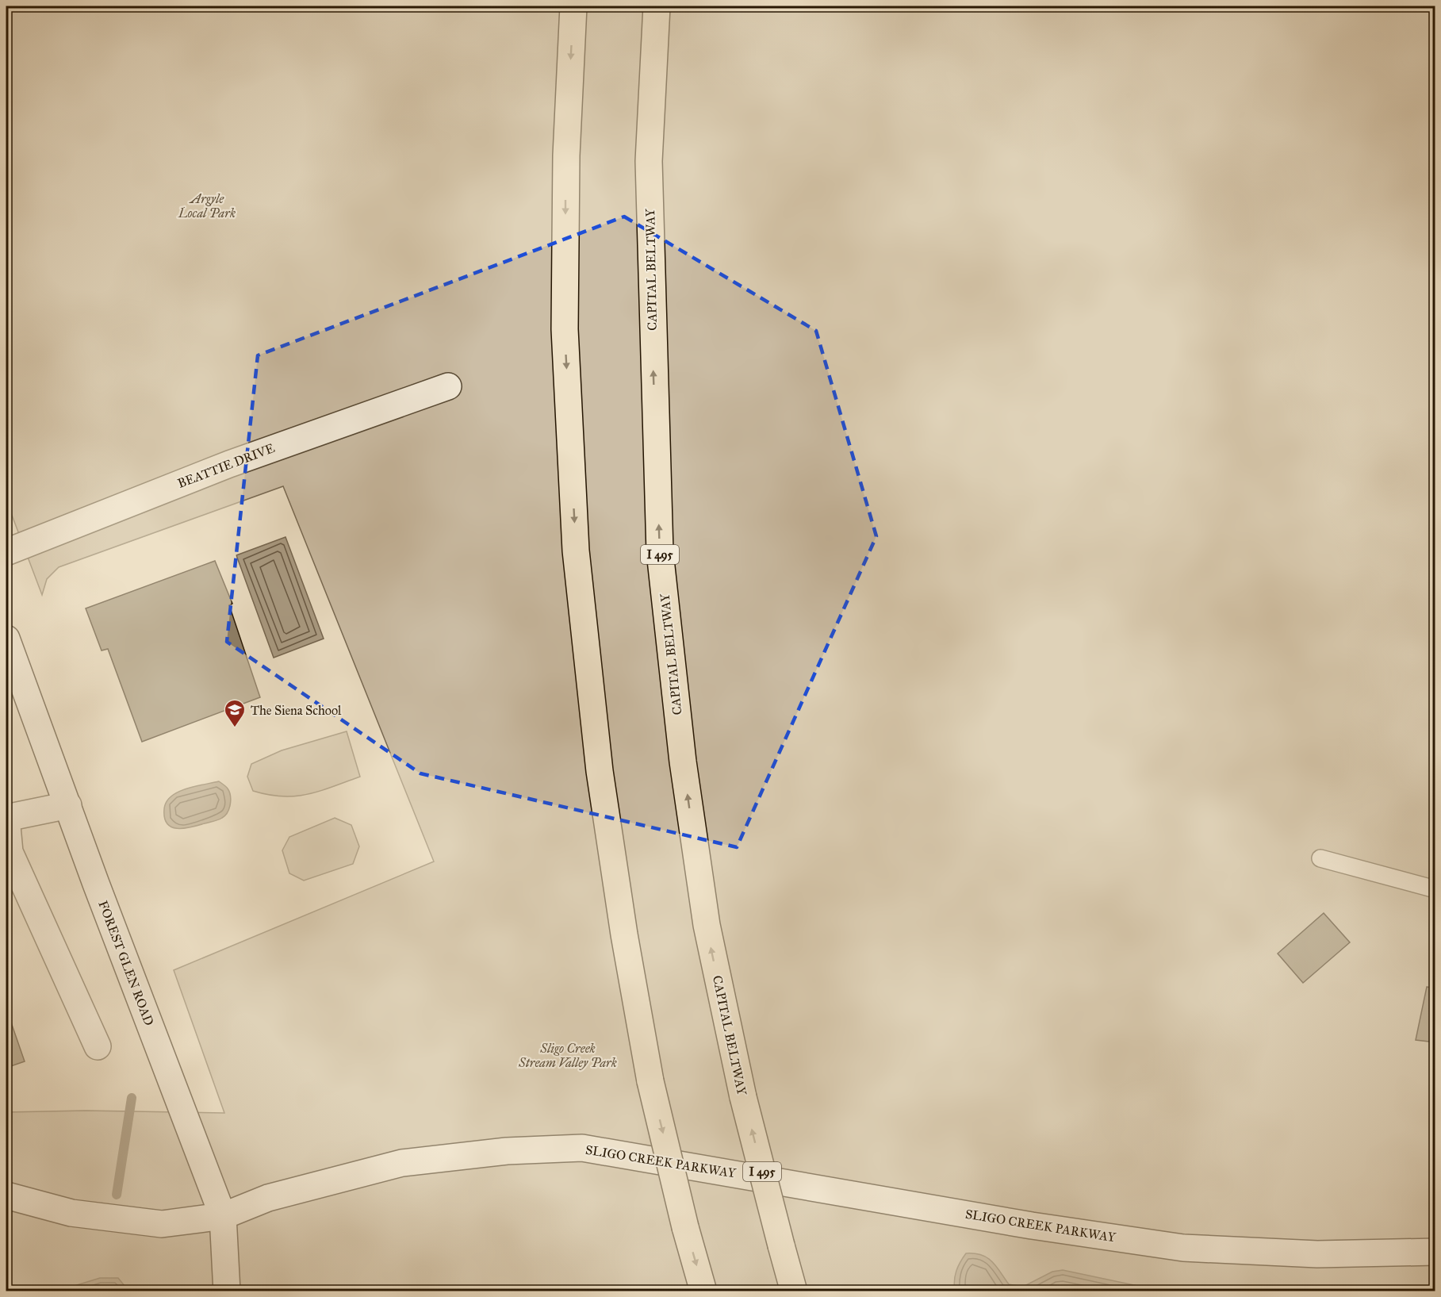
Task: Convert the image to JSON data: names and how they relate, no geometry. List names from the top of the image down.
{
  "streets": {
    "highway": ["CAPITAL BELTWAY", "I 495"],
    "street": ["BEATTIE DRIVE", "FOREST GLEN ROAD", "SLIGO CREEK PARKWAY"]
  },
  "crossings": [
    ["FOREST GLEN ROAD", "SLIGO CREEK PARKWAY"]
  ],
  "parks": ["Argyle Local Park", "Sligo Creek Stream Valley Park"],
  "places": {
    "school or university": ["The Siena School"]
  }
}
